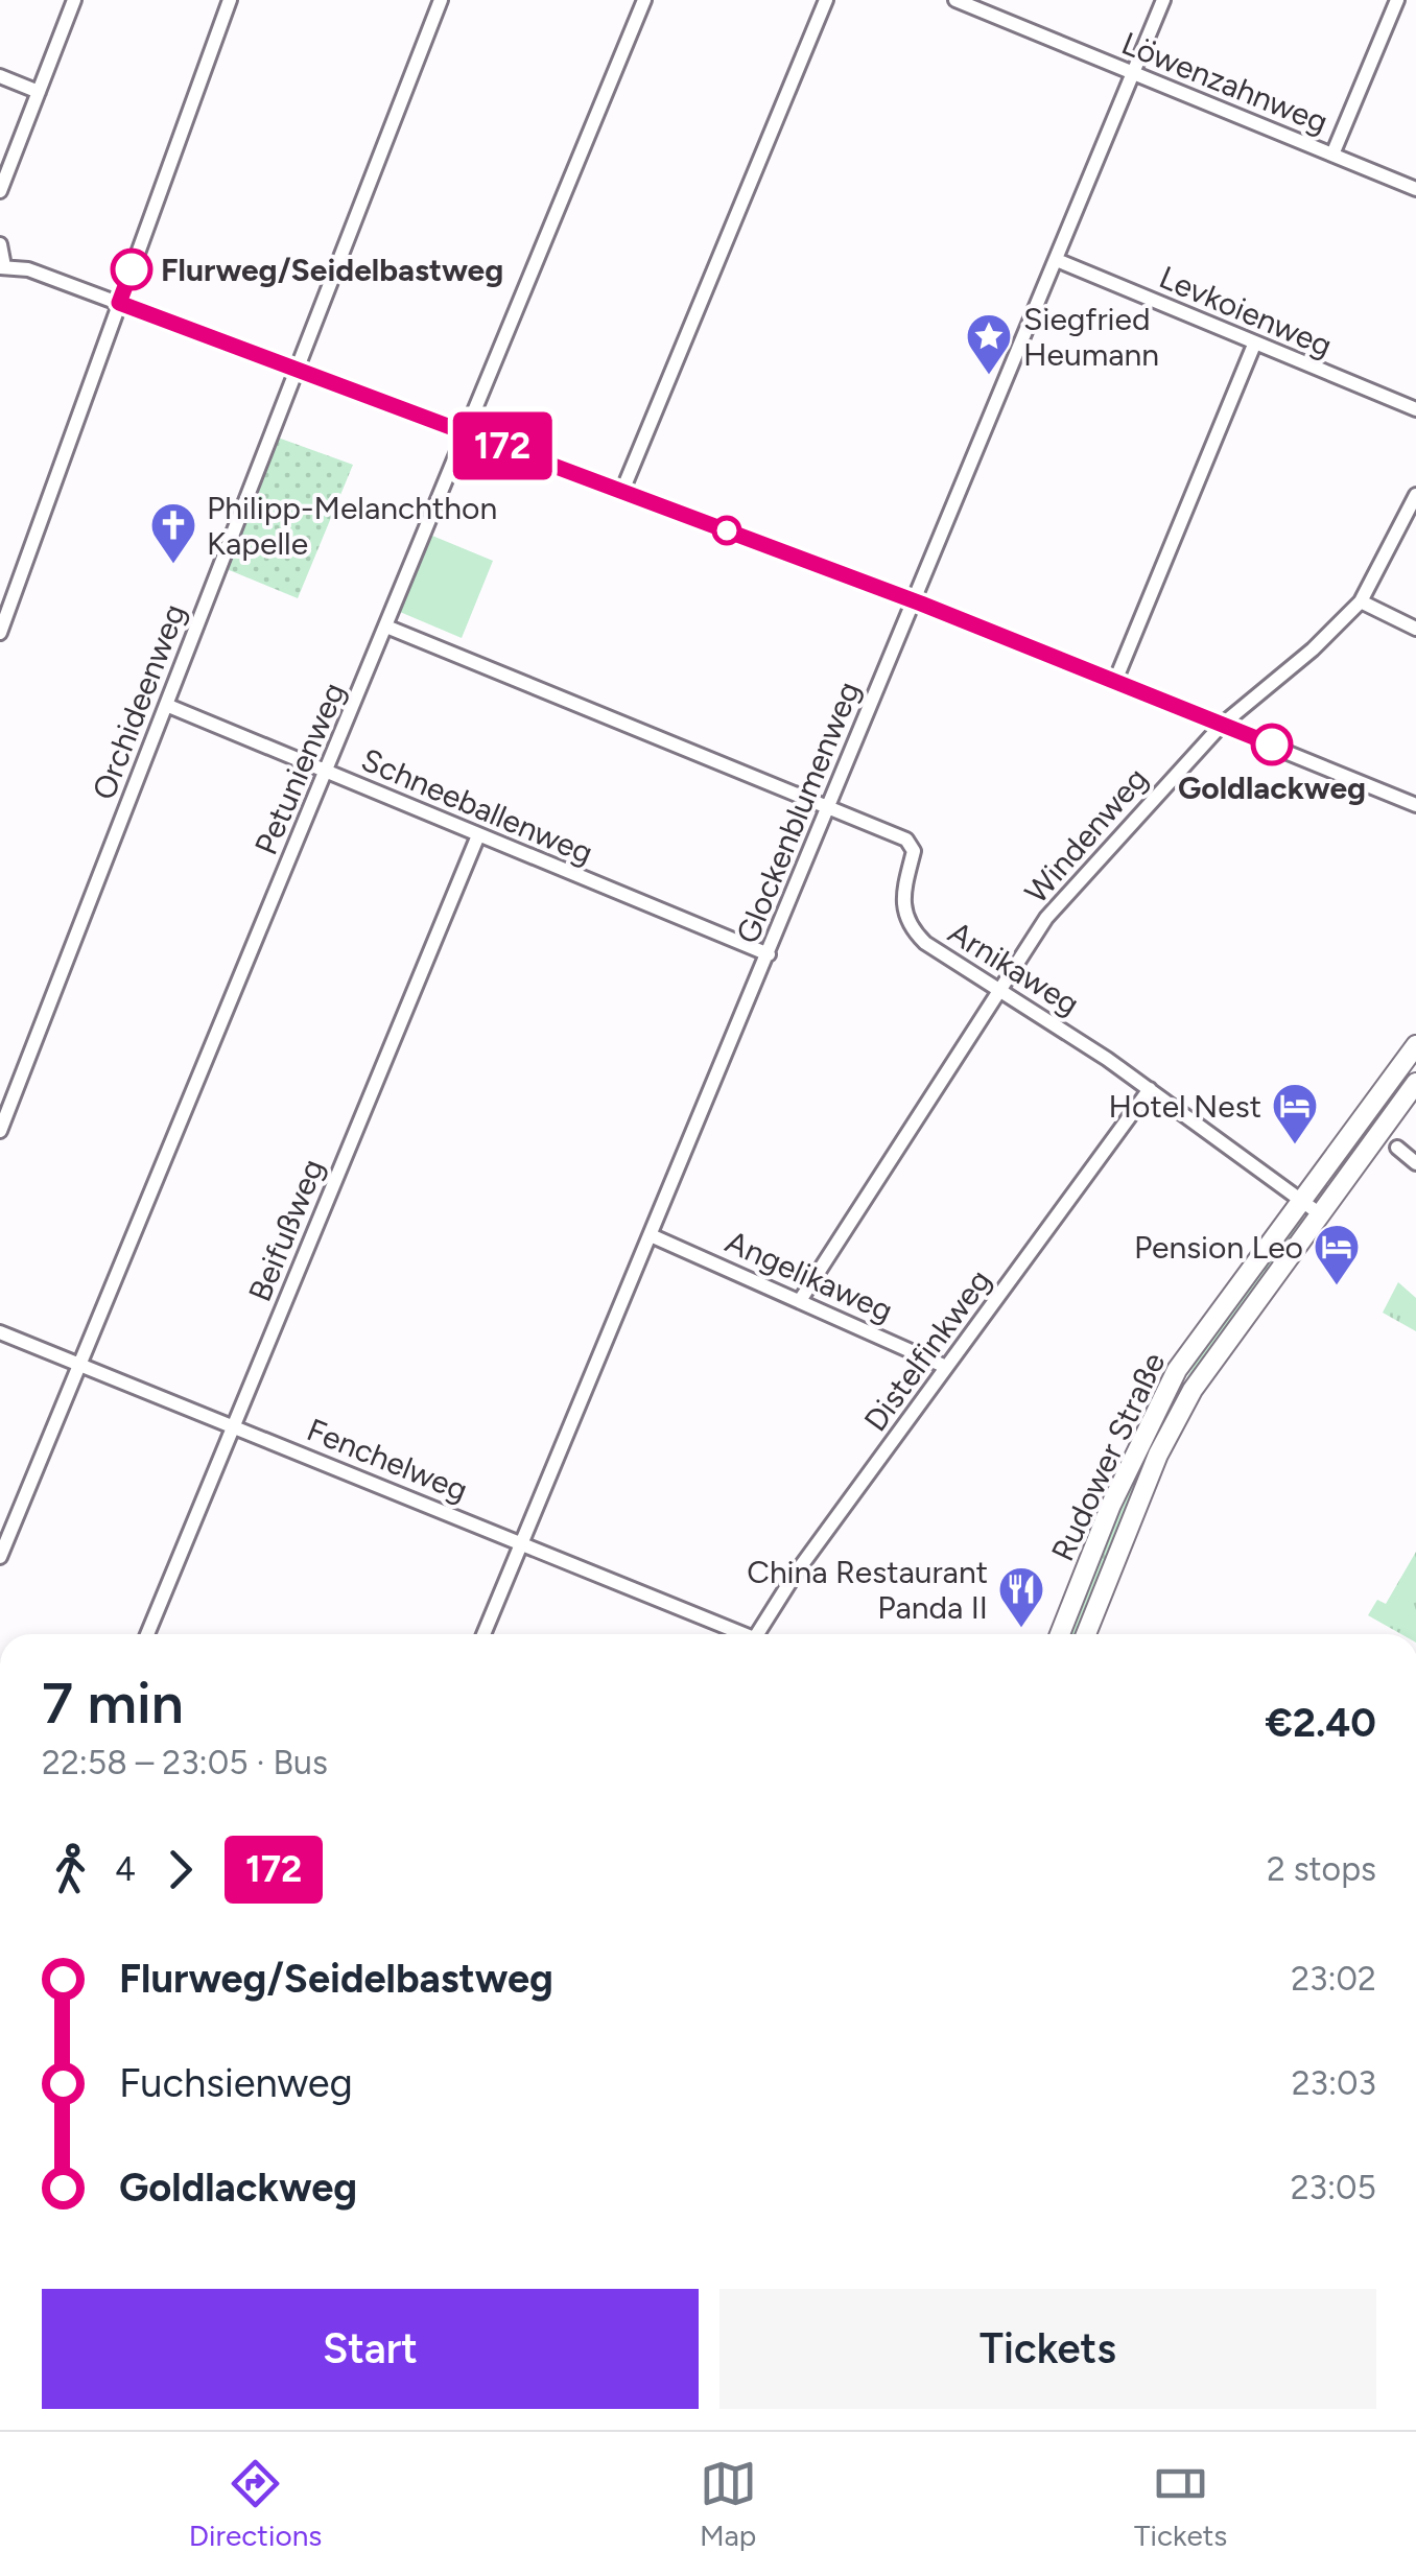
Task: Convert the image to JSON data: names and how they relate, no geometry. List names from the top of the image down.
{
  "streets": {
    "main road": ["Rudower Straße"],
    "street": [
      "Löwenzahnweg",
      "Levkoienweg",
      "Orchideenweg",
      "Petunienweg",
      "Schneeballenweg",
      "Glockenblumenweg",
      "Windenweg",
      "Arnikaweg",
      "Beifußweg",
      "Angelikaweg",
      "Distelfinkweg",
      "Fenchelweg"
    ]
  },
  "crossings": [
    ["Löwenzahnweg", "Glockenblumenweg"],
    ["Levkoienweg", "Glockenblumenweg"],
    ["Orchideenweg", "Schneeballenweg"],
    ["Petunienweg", "Schneeballenweg"],
    ["Petunienweg", "Arnikaweg"],
    ["Petunienweg", "Fenchelweg"],
    ["Schneeballenweg", "Glockenblumenweg"],
    ["Schneeballenweg", "Beifußweg"],
    ["Glockenblumenweg", "Arnikaweg"],
    ["Glockenblumenweg", "Angelikaweg"],
    ["Glockenblumenweg", "Fenchelweg"],
    ["Windenweg", "Arnikaweg"],
    ["Windenweg", "Angelikaweg"],
    ["Arnikaweg", "Distelfinkweg"],
    ["Arnikaweg", "Rudower Straße"],
    ["Beifußweg", "Fenchelweg"],
    ["Angelikaweg", "Distelfinkweg"]
  ],
  "places": {
    "other": ["Flurweg/Seidelbastweg", "Goldlackweg"],
    "place": ["Siegfried Heumann"],
    "church": ["Philipp-Melanchthon Kapelle"],
    "hotel": ["Hotel Nest", "Pension Leo"],
    "restaurant": ["China Restaurant Panda II"]
  },
  "lines": ["bus line 172"],
  "page": {
    "on_map": "172",
    "heading": ["7 min", "22:58 – 23:05 · Bus", "€2.40"],
    "legs": ["4", "172", "2 stops"],
    "list": [
      {
        "name": "Flurweg/Seidelbastweg",
        "value": "23:02"
      },
      {
        "name": "Fuchsienweg",
        "value": "23:03"
      },
      {
        "name": "Goldlackweg",
        "value": "23:05"
      }
    ],
    "buttons": ["Start", "Tickets"],
    "tabs": ["Directions", "Map", "Tickets"]
  }
}
